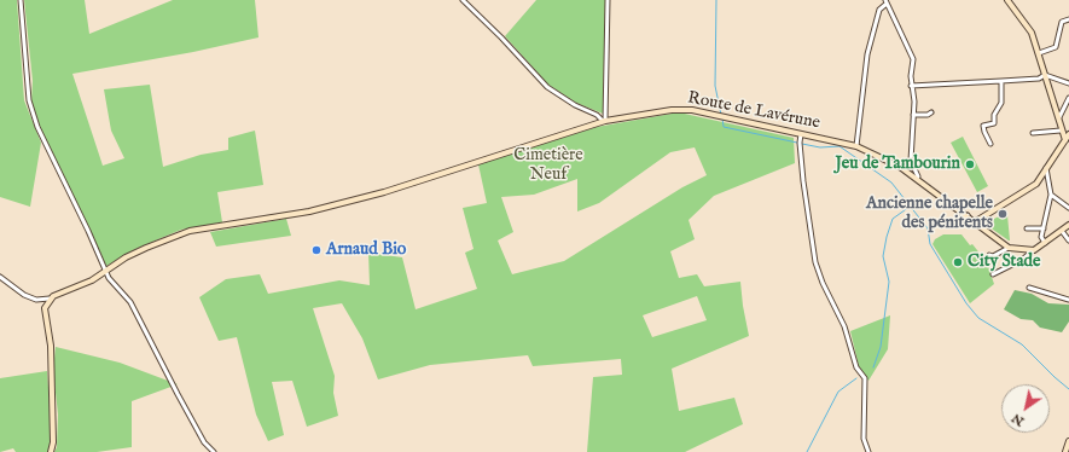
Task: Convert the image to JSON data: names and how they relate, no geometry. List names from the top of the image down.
{
  "streets": {
    "street": ["Route de Lavérune"]
  },
  "parks": ["Cimetière Neuf"],
  "places": [
    "Jeu de Tambourin",
    "Ancienne chapelle des pénitents",
    "Arnaud Bio",
    "City Stade"
  ],
  "north": "bottom left"
}
